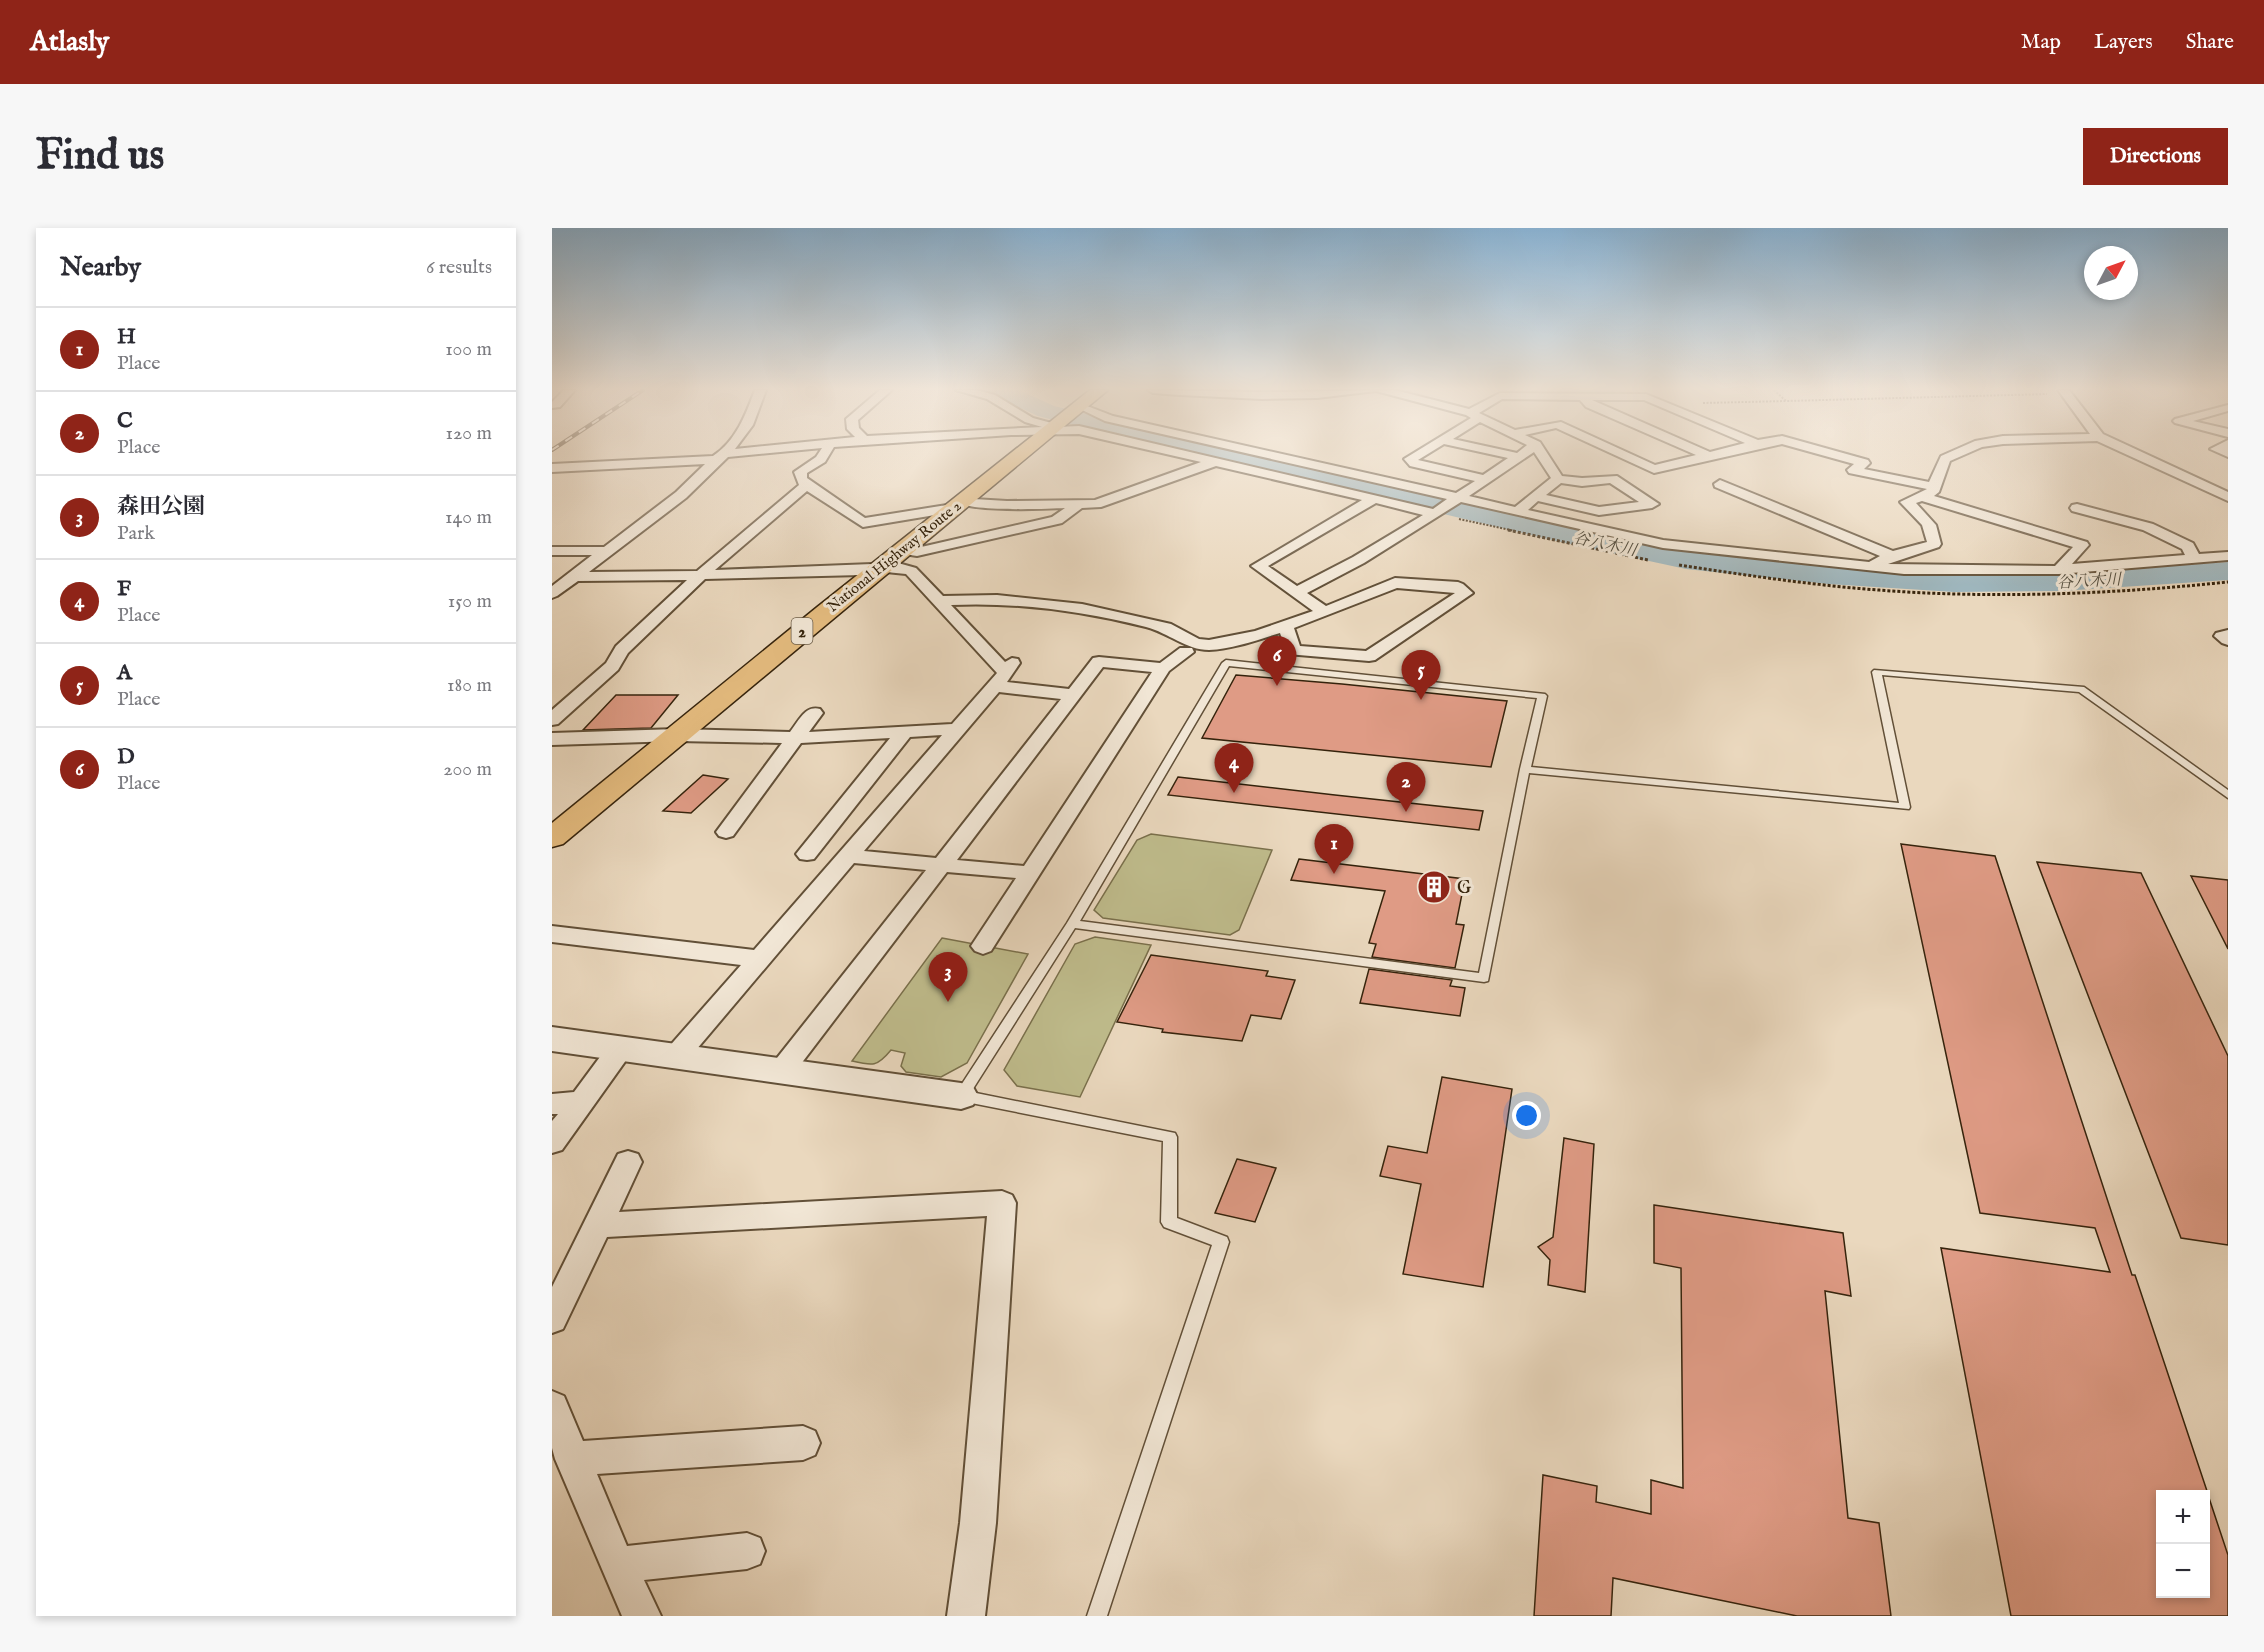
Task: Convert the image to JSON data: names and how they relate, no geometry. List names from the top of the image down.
{
  "streets": {
    "highway": ["National Highway Route 2", "2"]
  },
  "water": ["谷八木川"],
  "places": {
    "building": ["G"]
  },
  "north": "top right",
  "page": {
    "header": "Atlasly",
    "nav": ["Map", "Layers", "Share"],
    "buttons": "Directions",
    "title": "Find us",
    "heading": ["Nearby", "6 results"],
    "list": [
      {
        "mark": "1",
        "name": "H",
        "note": "Place",
        "value": "100 m"
      },
      {
        "mark": "2",
        "name": "C",
        "note": "Place",
        "value": "120 m"
      },
      {
        "mark": "3",
        "name": "森田公園",
        "note": "Park",
        "value": "140 m"
      },
      {
        "mark": "4",
        "name": "F",
        "note": "Place",
        "value": "150 m"
      },
      {
        "mark": "5",
        "name": "A",
        "note": "Place",
        "value": "180 m"
      },
      {
        "mark": "6",
        "name": "D",
        "note": "Place",
        "value": "200 m"
      }
    ],
    "pins": [
      "6",
      "5",
      "4",
      "2",
      "1",
      "3"
    ],
    "map_buttons": ["+", "−"]
  }
}
